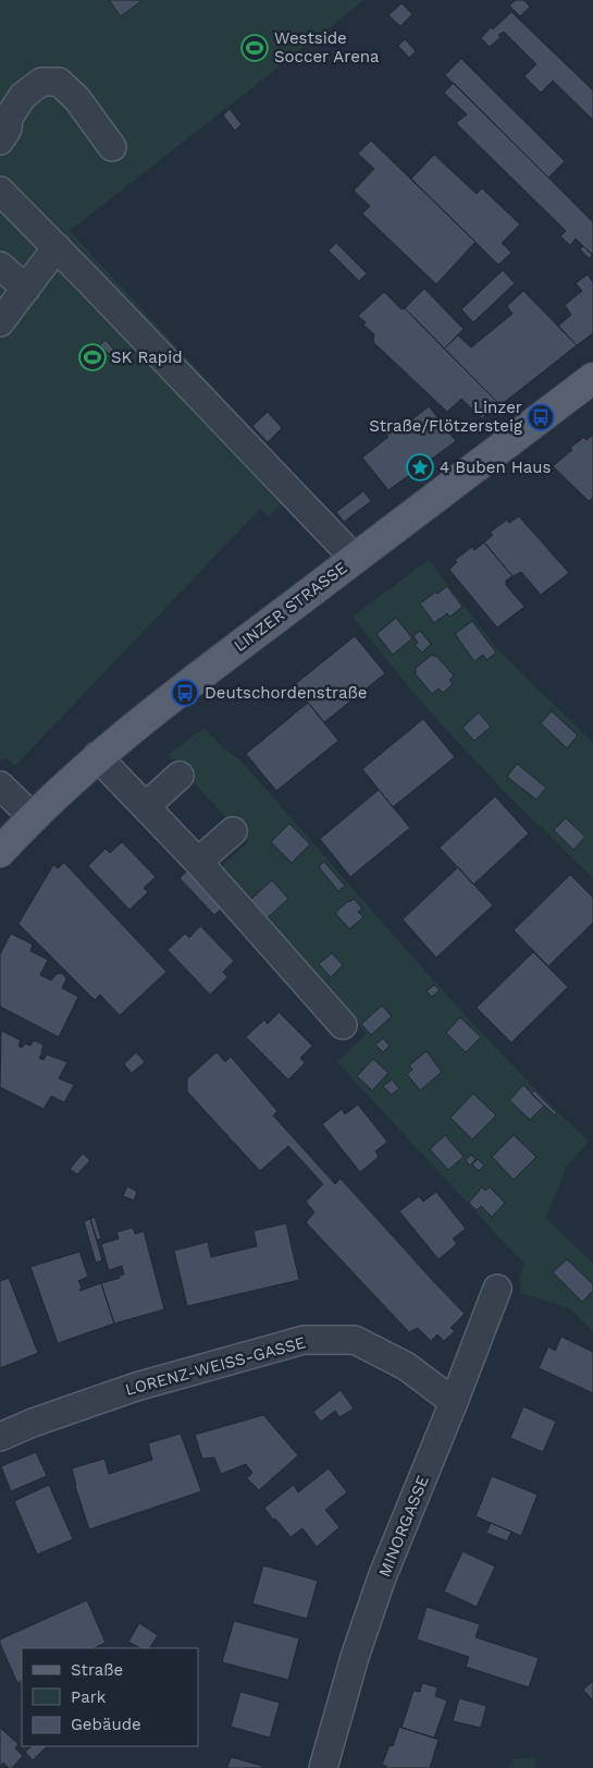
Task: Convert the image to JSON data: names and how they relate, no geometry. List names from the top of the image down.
{
  "streets": {
    "main road": ["LINZER STRASSE"],
    "street": ["LORENZ-WEISS-GASSE", "MINORGASSE"]
  },
  "crossings": [
    ["LORENZ-WEISS-GASSE", "MINORGASSE"]
  ],
  "places": {
    "sports": ["Westside Soccer Arena", "SK Rapid"],
    "bus stop": ["Linzer Straße/Flötzersteig", "Deutschordenstraße"],
    "place": ["4 Buben Haus"]
  },
  "legend": ["Straße", "Park", "Gebäude"]
}
